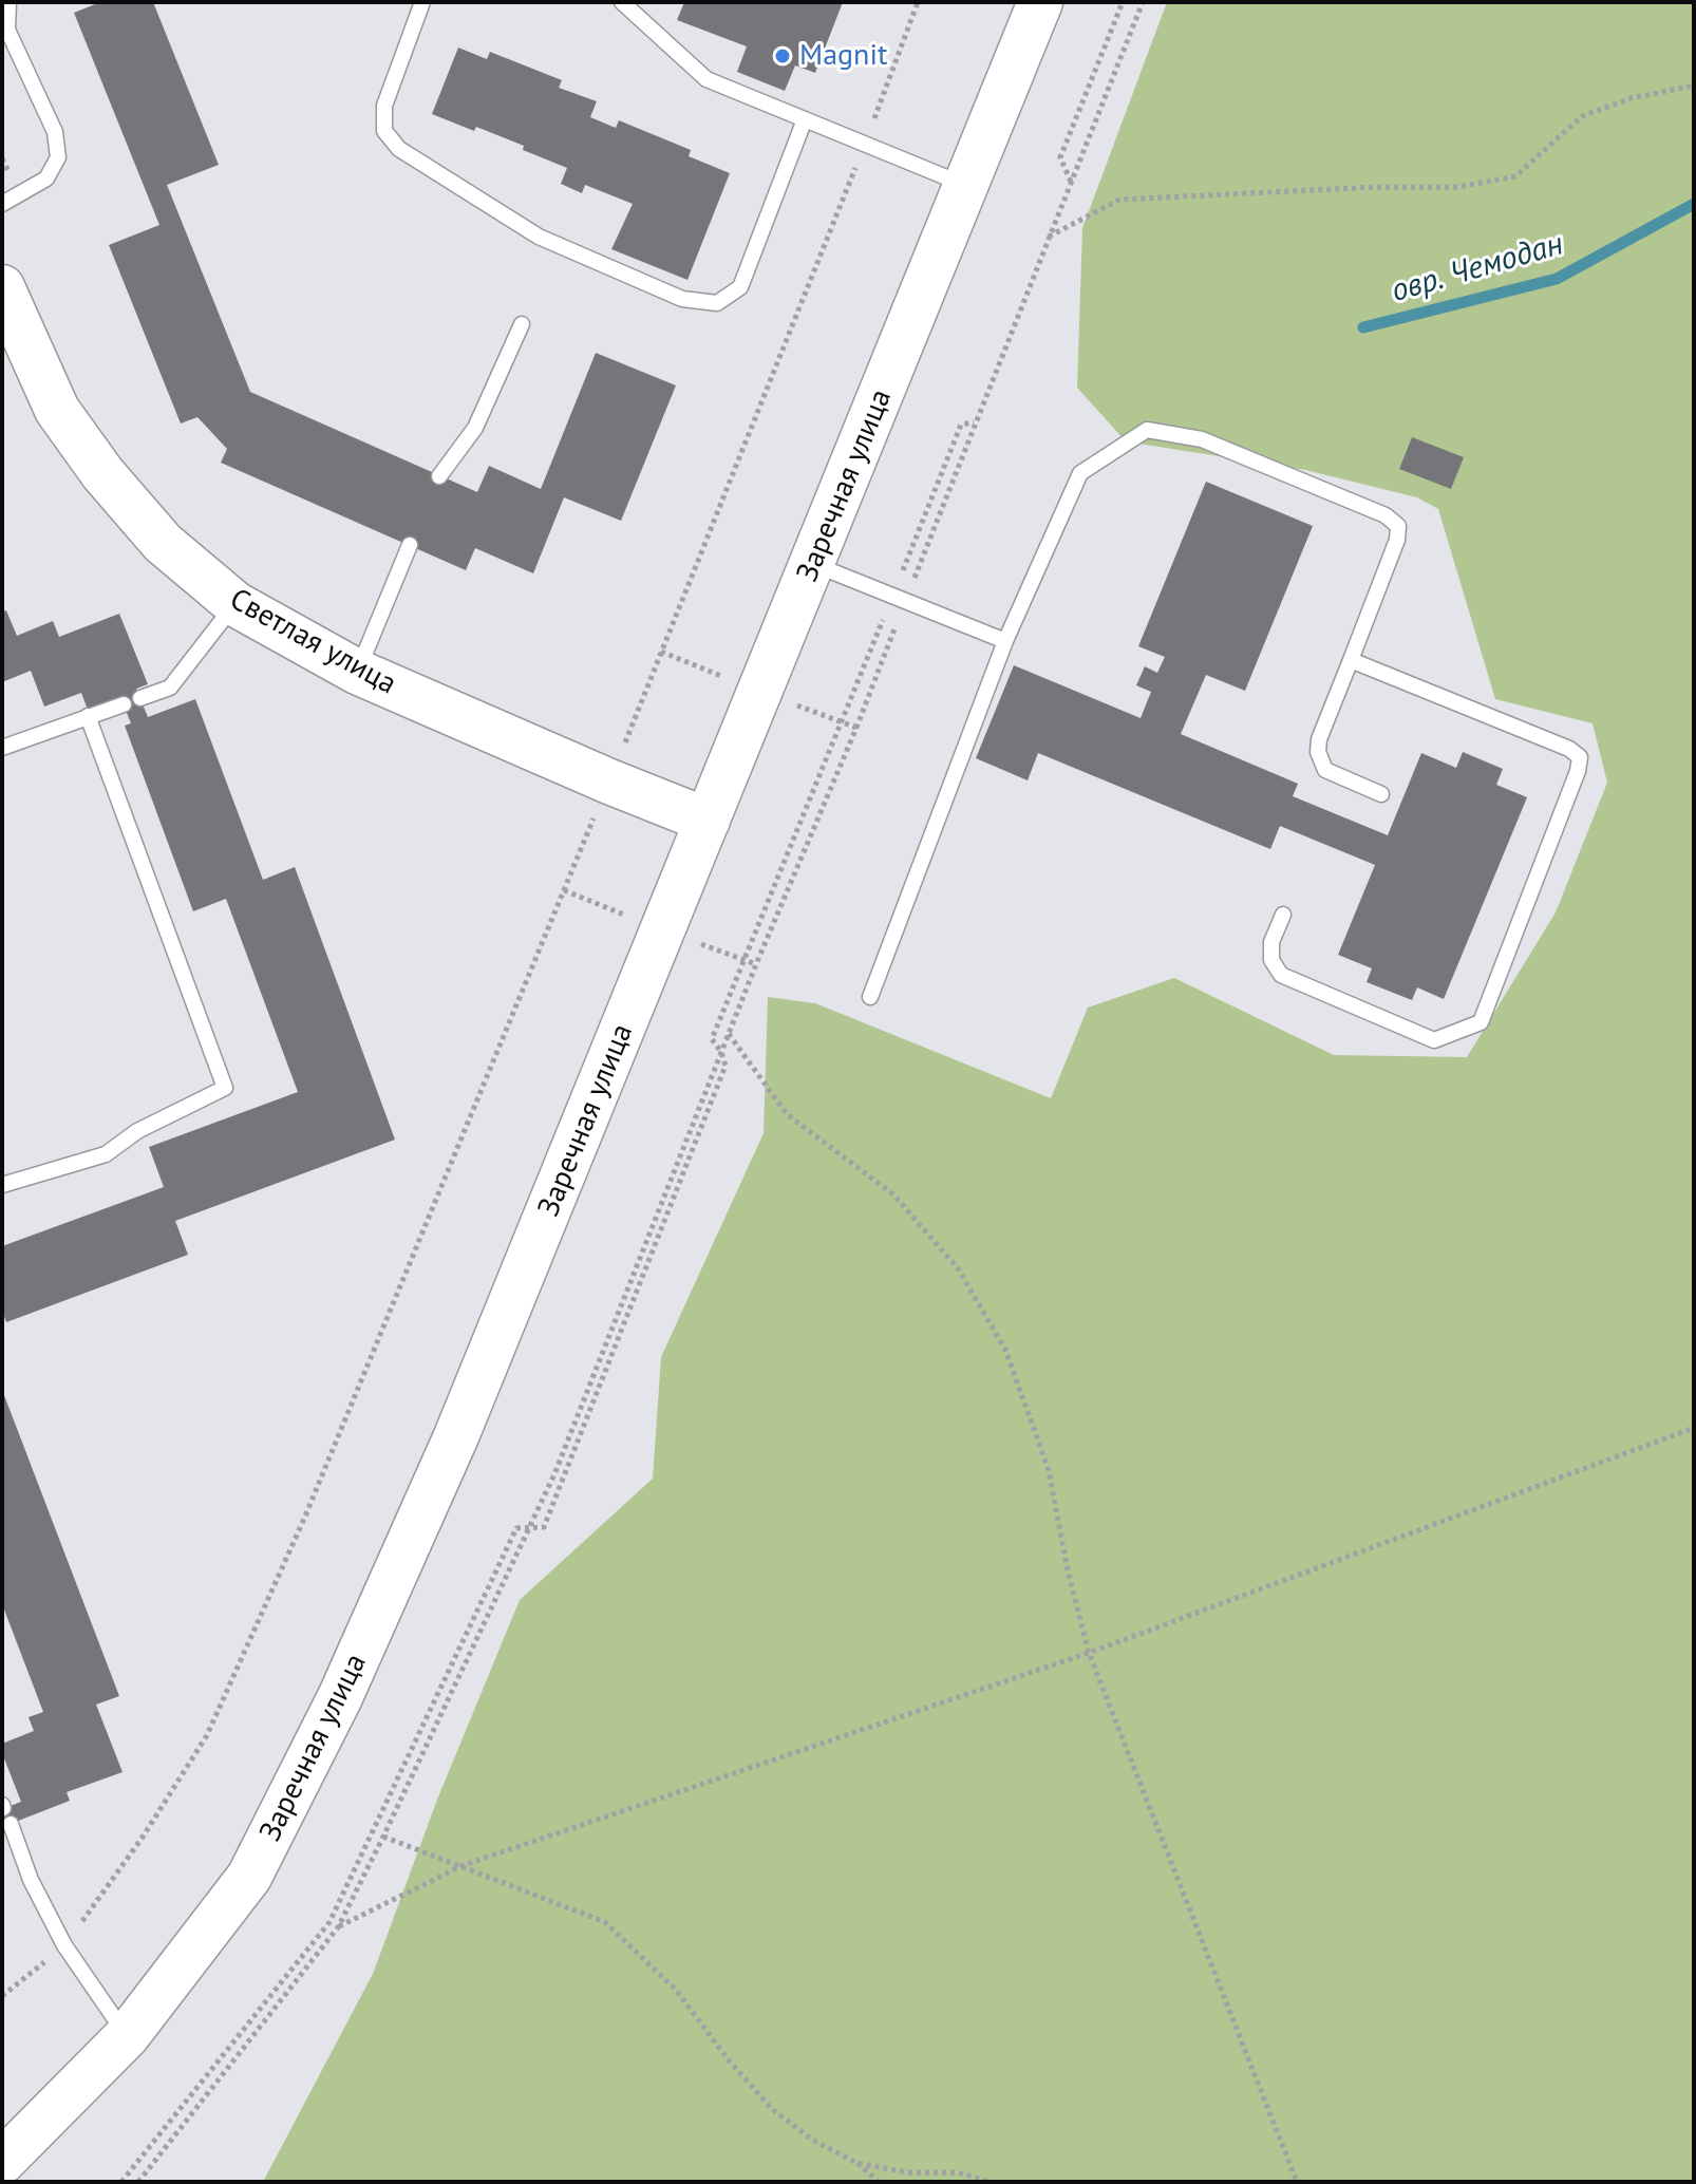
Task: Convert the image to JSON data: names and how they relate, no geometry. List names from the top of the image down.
{
  "streets": {
    "street": ["Заречная улица", "Светлая улица"]
  },
  "crossings": [
    ["Заречная улица", "Светлая улица"]
  ],
  "water": ["овр. Чемодан"],
  "places": ["Magnit"]
}
